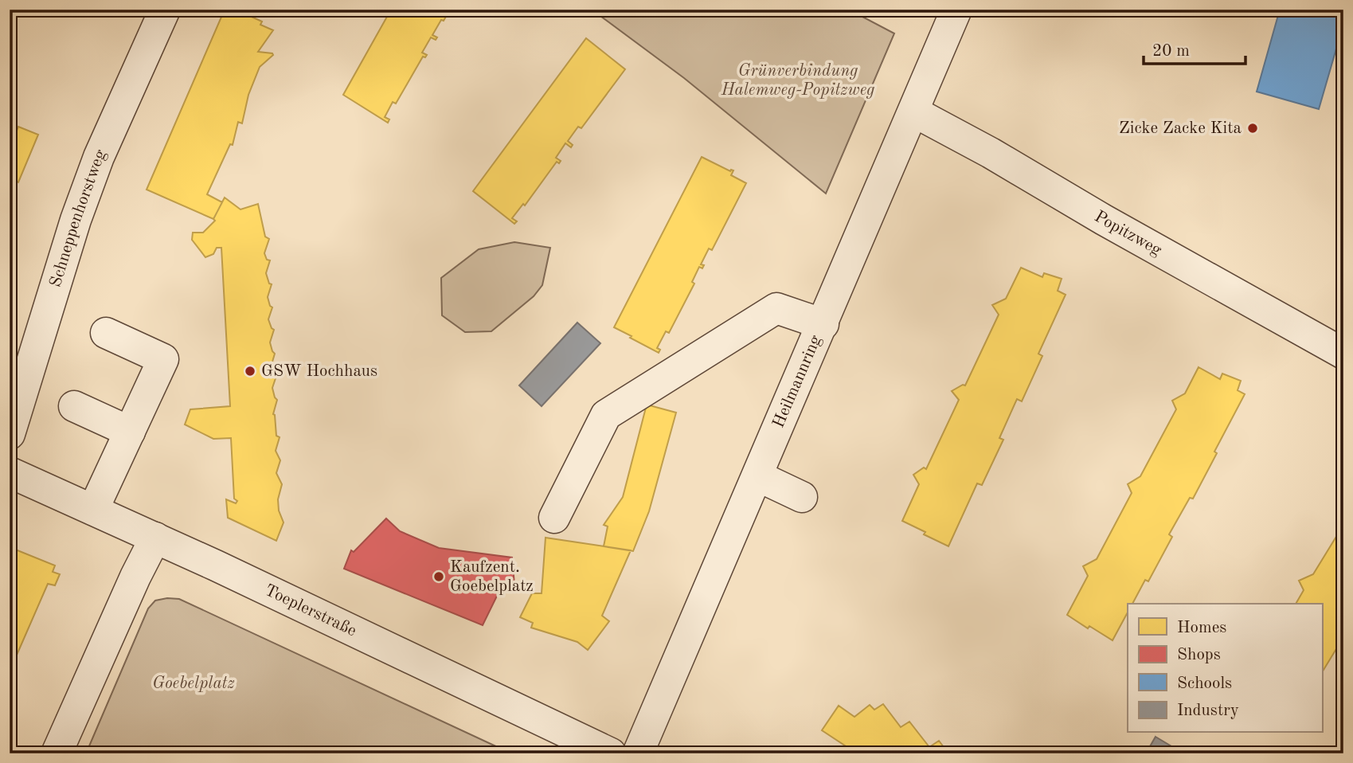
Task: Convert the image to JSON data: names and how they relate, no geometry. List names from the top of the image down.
{
  "streets": {
    "street": [
      "Schneppenhorstweg",
      "Popitzweg",
      "Heilmannring",
      "Toeplerstraße"
    ]
  },
  "crossings": [
    ["Popitzweg", "Heilmannring"]
  ],
  "parks": ["Grünverbindung Halemweg-Popitzweg", "Goebelplatz"],
  "places": ["Zicke Zacke Kita", "GSW Hochhaus", "Kaufzent. Goebelplatz"],
  "legend": [
    "Homes",
    "Shops",
    "Schools",
    "Industry"
  ],
  "scale_bar": "20 m"
}
